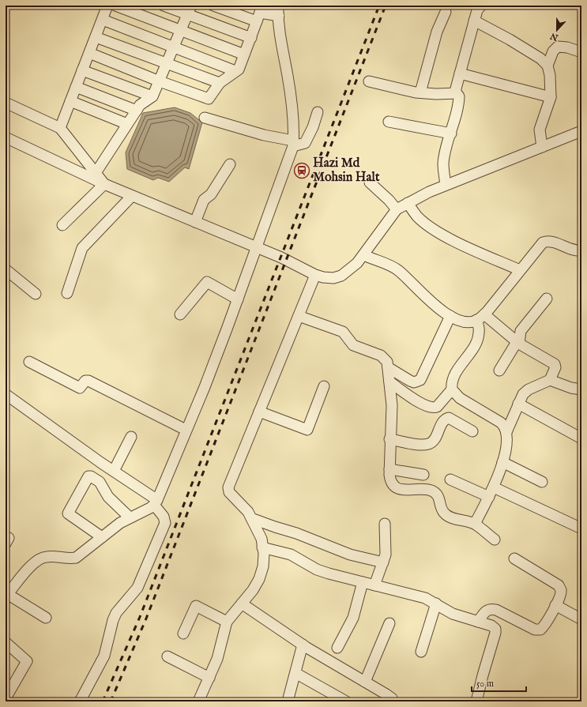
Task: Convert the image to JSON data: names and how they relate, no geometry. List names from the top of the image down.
{
  "places": {
    "station": ["Hazi Md Mohsin Halt"]
  },
  "scale_bar": "50 m",
  "north": "bottom"
}
